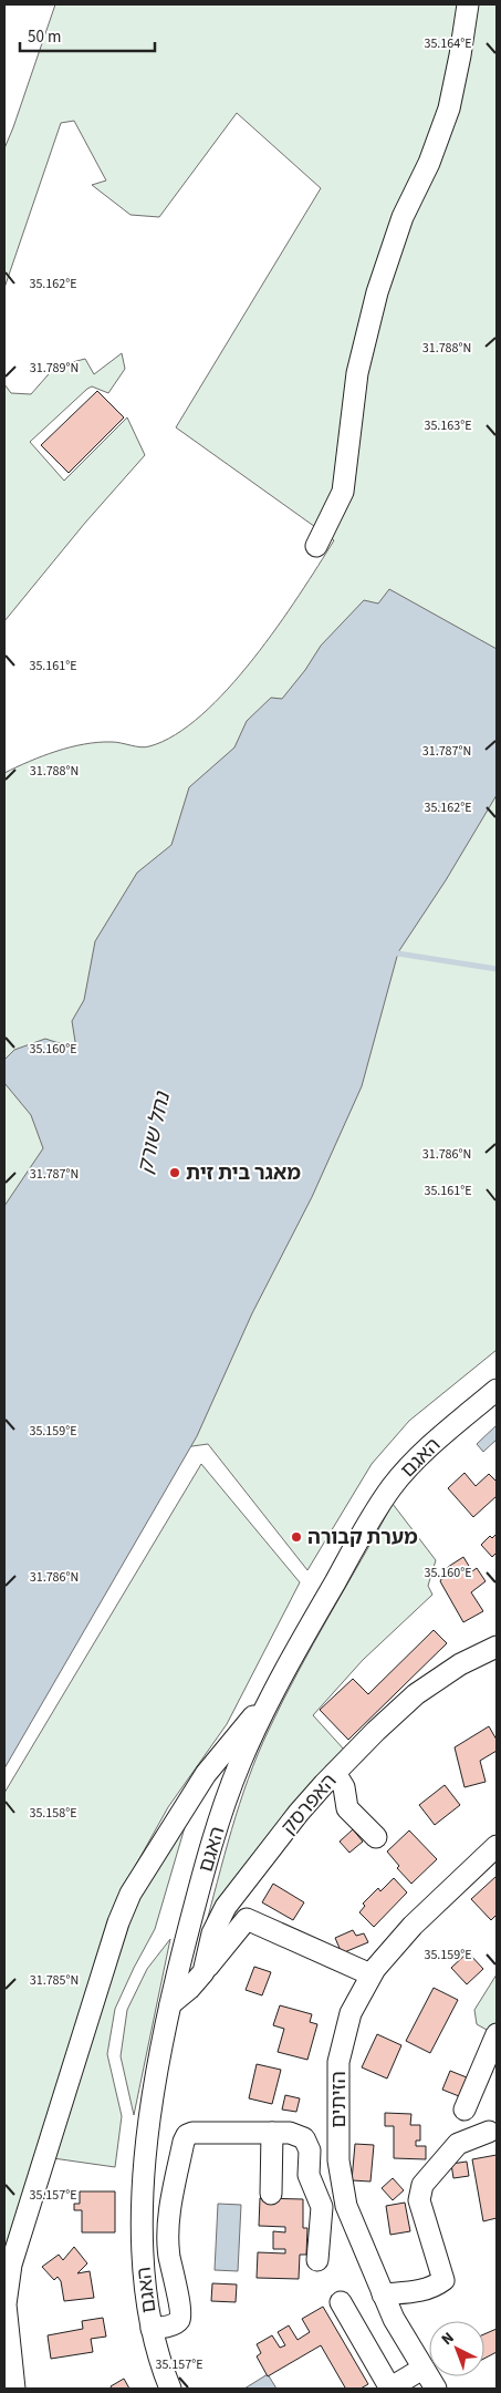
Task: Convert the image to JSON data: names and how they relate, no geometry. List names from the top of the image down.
{
  "streets": {
    "street": ["האגם", "האפרסק", "הזיתים"]
  },
  "water": ["נחל שורק"],
  "places": ["מאגר בית זית", "מערת קבורה"],
  "scale_bar": "50 m",
  "north": "top left",
  "coordinates": [
    "35.164°E",
    "35.162°E",
    "31.788°N",
    "31.789°N",
    "35.163°E",
    "35.161°E",
    "31.787°N",
    "35.160°E",
    "31.786°N",
    "35.159°E",
    "35.158°E",
    "31.785°N",
    "35.157°E"
  ]
}
